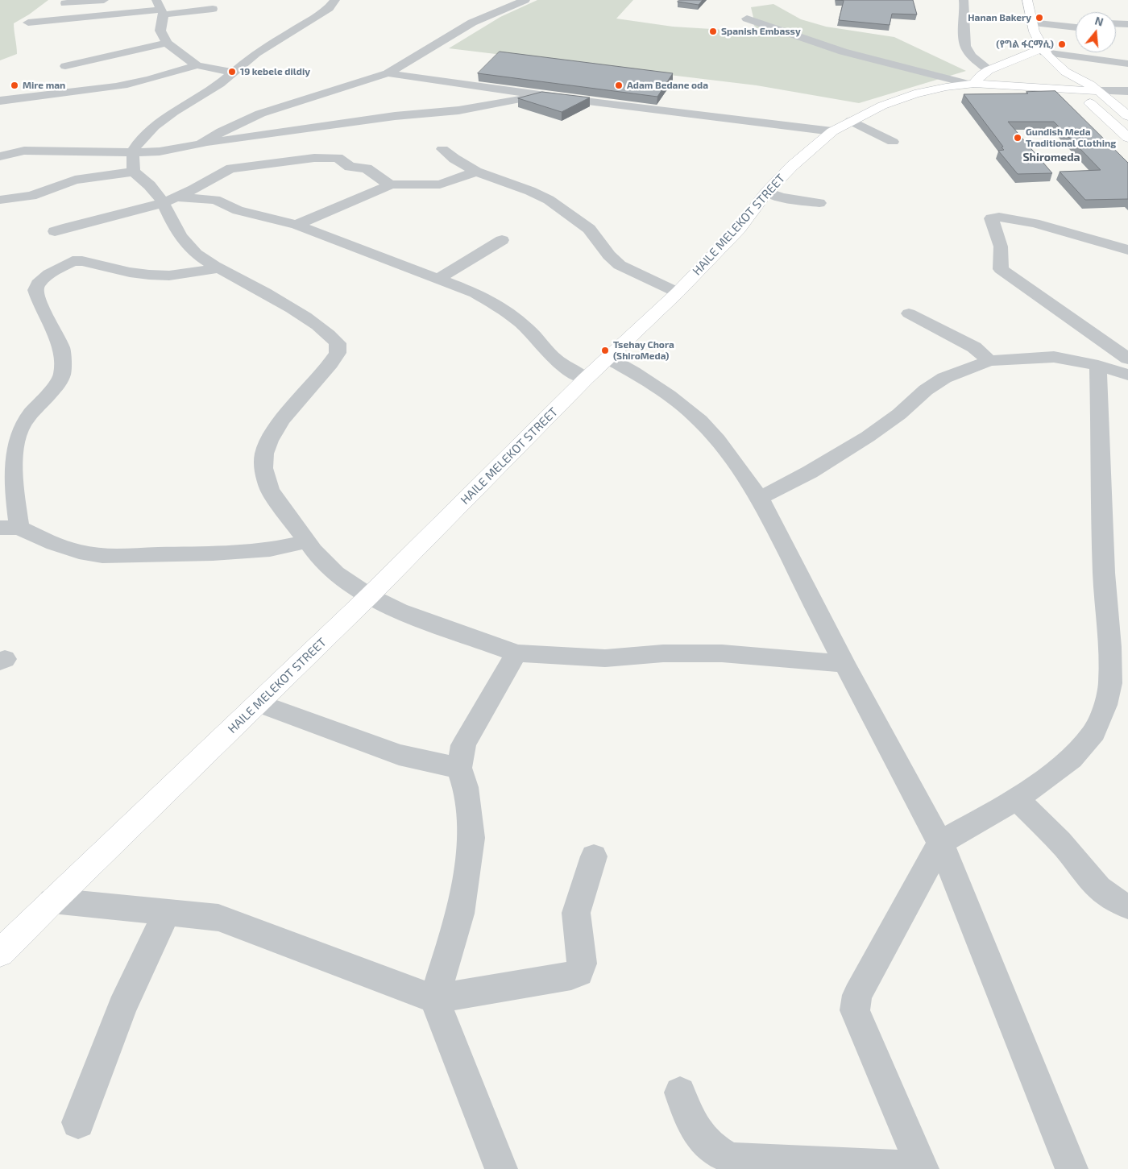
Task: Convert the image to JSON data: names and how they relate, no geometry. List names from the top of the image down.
{
  "streets": {
    "main road": ["HAILE MELEKOT STREET"]
  },
  "districts": ["Shiromeda"],
  "places": [
    "Hanan Bakery",
    "Spanish Embassy",
    "(የግል ፋርማሲ)",
    "19 kebele dildiy",
    "Mire man",
    "Adam Bedane oda",
    "Gundish Meda Traditional Clothing",
    "Tsehay Chora (ShiroMeda)"
  ],
  "north": "top"
}
